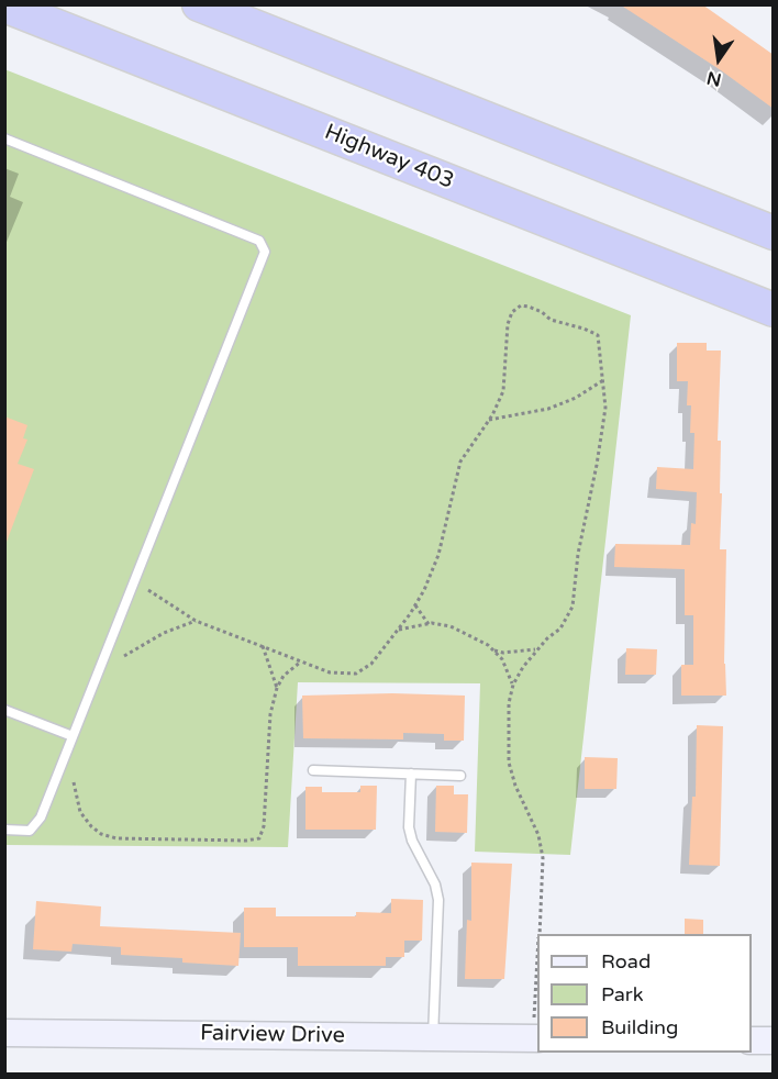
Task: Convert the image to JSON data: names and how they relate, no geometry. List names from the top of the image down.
{
  "streets": {
    "highway": ["Highway 403"],
    "main road": ["Fairview Drive"]
  },
  "legend": ["Road", "Park", "Building"],
  "north": "bottom"
}
